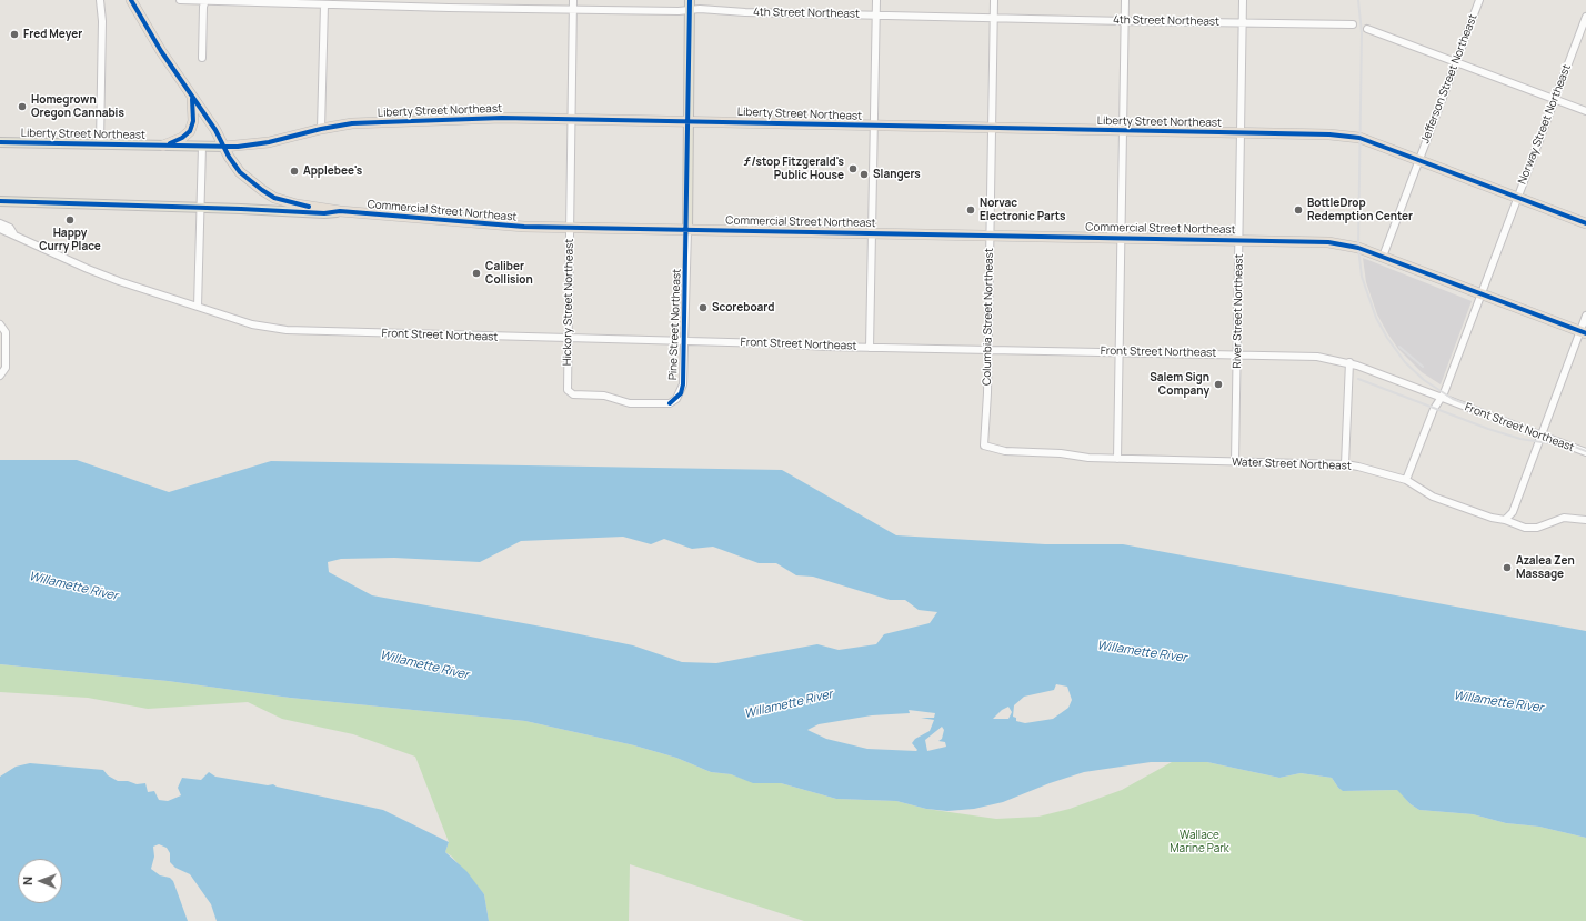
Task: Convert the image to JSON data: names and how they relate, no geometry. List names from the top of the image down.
{
  "streets": {
    "highway": ["Liberty Street Northeast", "Commercial Street Northeast"],
    "main road": ["Pine Street Northeast"],
    "street": [
      "4th Street Northeast",
      "Jefferson Street Northeast",
      "Norway Street Northeast",
      "Hickory Street Northeast",
      "River Street Northeast",
      "Columbia Street Northeast",
      "Front Street Northeast",
      "Water Street Northeast"
    ]
  },
  "crossings": [
    ["4th Street Northeast", "Hickory Street Northeast"],
    ["4th Street Northeast", "River Street Northeast"],
    ["4th Street Northeast", "Columbia Street Northeast"],
    ["4th Street Northeast", "Pine Street Northeast"],
    ["Jefferson Street Northeast", "Liberty Street Northeast"],
    ["Jefferson Street Northeast", "Commercial Street Northeast"],
    ["Liberty Street Northeast", "Norway Street Northeast"],
    ["Liberty Street Northeast", "Hickory Street Northeast"],
    ["Liberty Street Northeast", "River Street Northeast"],
    ["Liberty Street Northeast", "Columbia Street Northeast"],
    ["Liberty Street Northeast", "Pine Street Northeast"],
    ["Norway Street Northeast", "Commercial Street Northeast"],
    ["Norway Street Northeast", "Front Street Northeast"],
    ["Norway Street Northeast", "Water Street Northeast"],
    ["Commercial Street Northeast", "Hickory Street Northeast"],
    ["Commercial Street Northeast", "River Street Northeast"],
    ["Commercial Street Northeast", "Columbia Street Northeast"],
    ["Commercial Street Northeast", "Pine Street Northeast"],
    ["Hickory Street Northeast", "Pine Street Northeast"],
    ["Hickory Street Northeast", "Front Street Northeast"],
    ["River Street Northeast", "Front Street Northeast"],
    ["River Street Northeast", "Water Street Northeast"],
    ["Columbia Street Northeast", "Front Street Northeast"],
    ["Columbia Street Northeast", "Water Street Northeast"],
    ["Pine Street Northeast", "Front Street Northeast"]
  ],
  "water": ["Willamette River"],
  "parks": ["Wallace Marine Park"],
  "places": [
    "Fred Meyer",
    "Homegrown Oregon Cannabis",
    "ƒ/stop Fitzgerald's Public House",
    "Applebee's",
    "Slangers",
    "Norvac Electronic Parts",
    "BottleDrop Redemption Center",
    "Happy Curry Place",
    "Caliber Collision",
    "Scoreboard",
    "Salem Sign Company",
    "Azalea Zen Massage"
  ],
  "north": "left"
}
